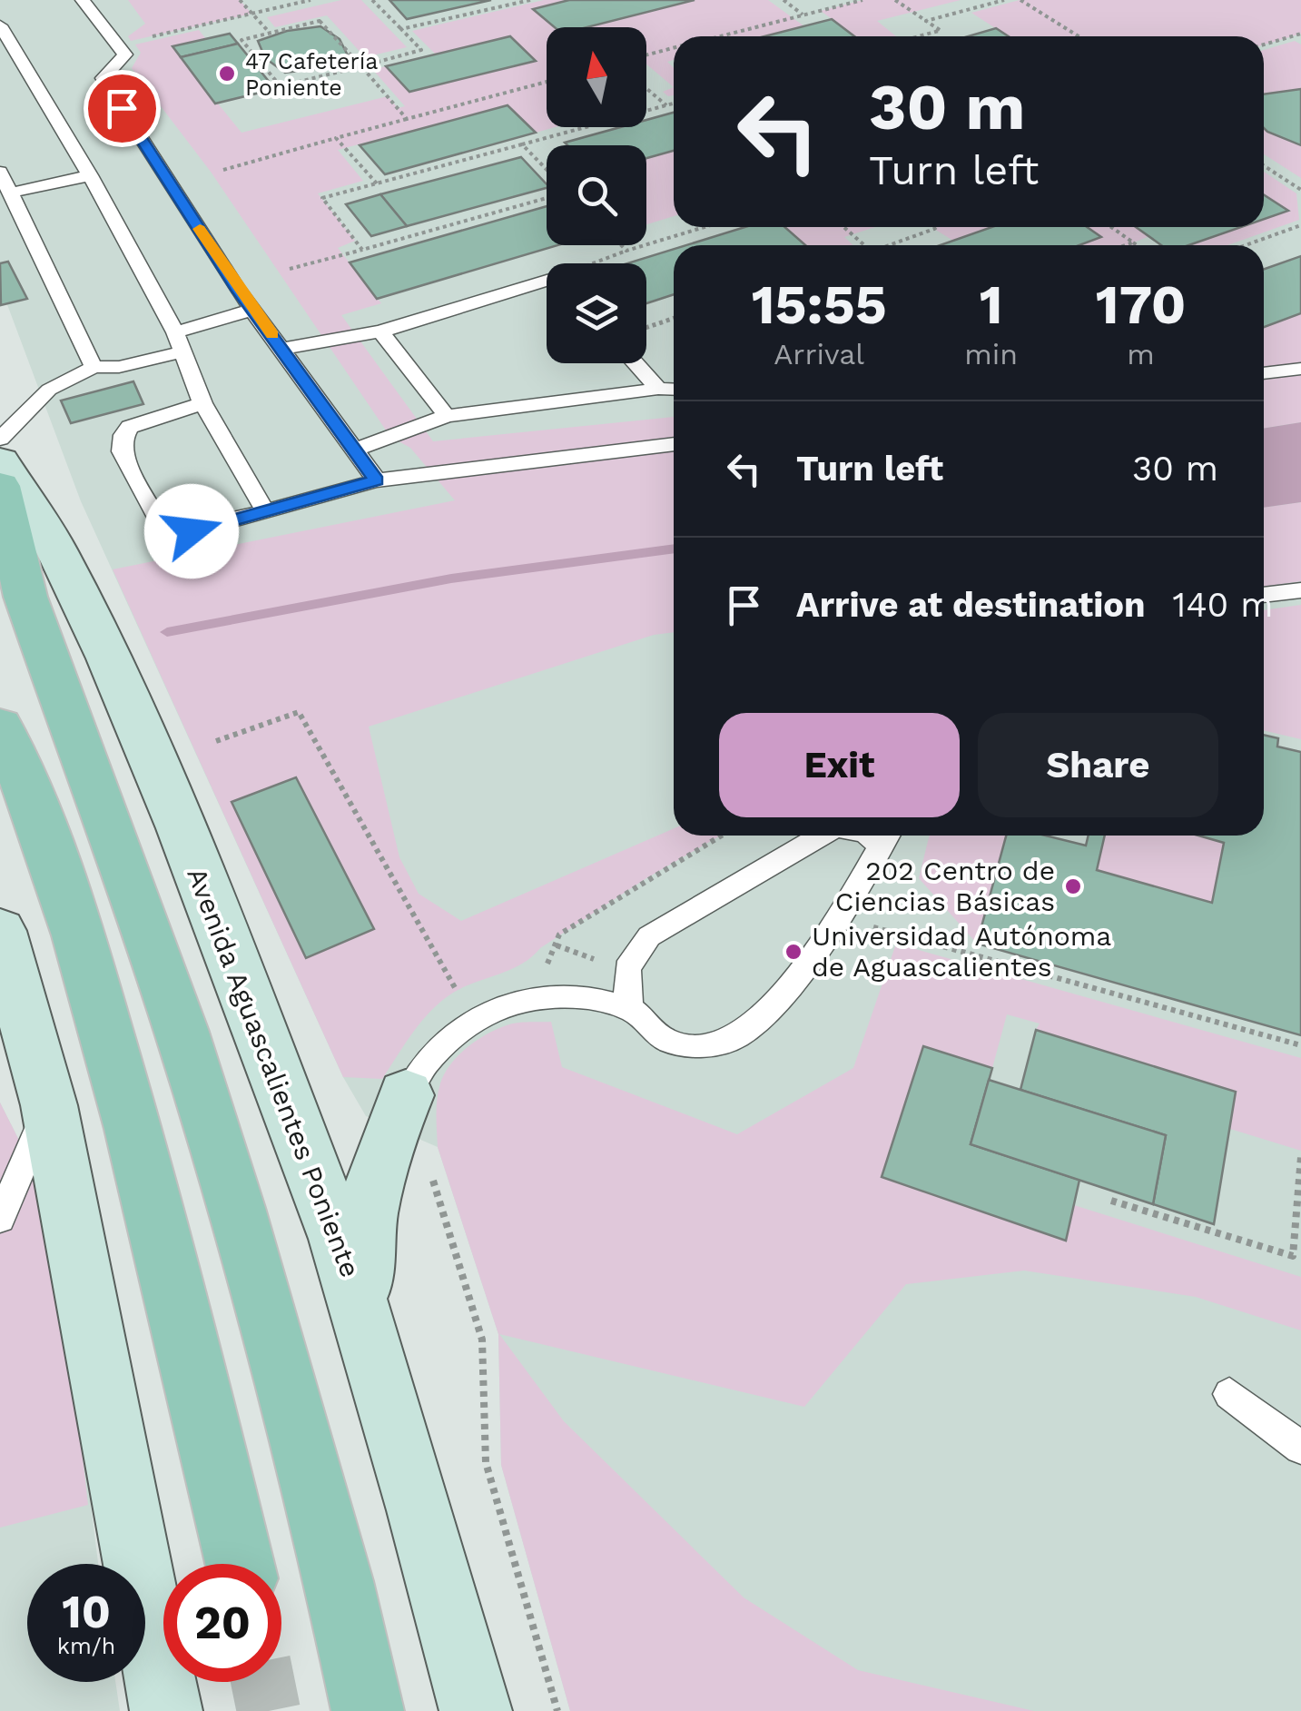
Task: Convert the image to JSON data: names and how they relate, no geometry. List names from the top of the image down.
{
  "streets": {
    "street": ["Avenida Aguascalientes Poniente"]
  },
  "places": ["47 Cafetería Poniente", "202 Centro de Ciencias Básicas", "Universidad Autónoma de Aguascalientes"],
  "north": "top",
  "page": {
    "turn": ["30 m", "Turn left"],
    "eta": [
      "15:55",
      "Arrival",
      "1",
      "min",
      "170",
      "m"
    ],
    "list": [
      {
        "name": "Turn left",
        "value": "30 m"
      },
      {
        "name": "Arrive at destination",
        "value": "140 m"
      }
    ],
    "buttons": ["Exit", "Share"],
    "speed": "10 km/h",
    "limit": "20"
  }
}
